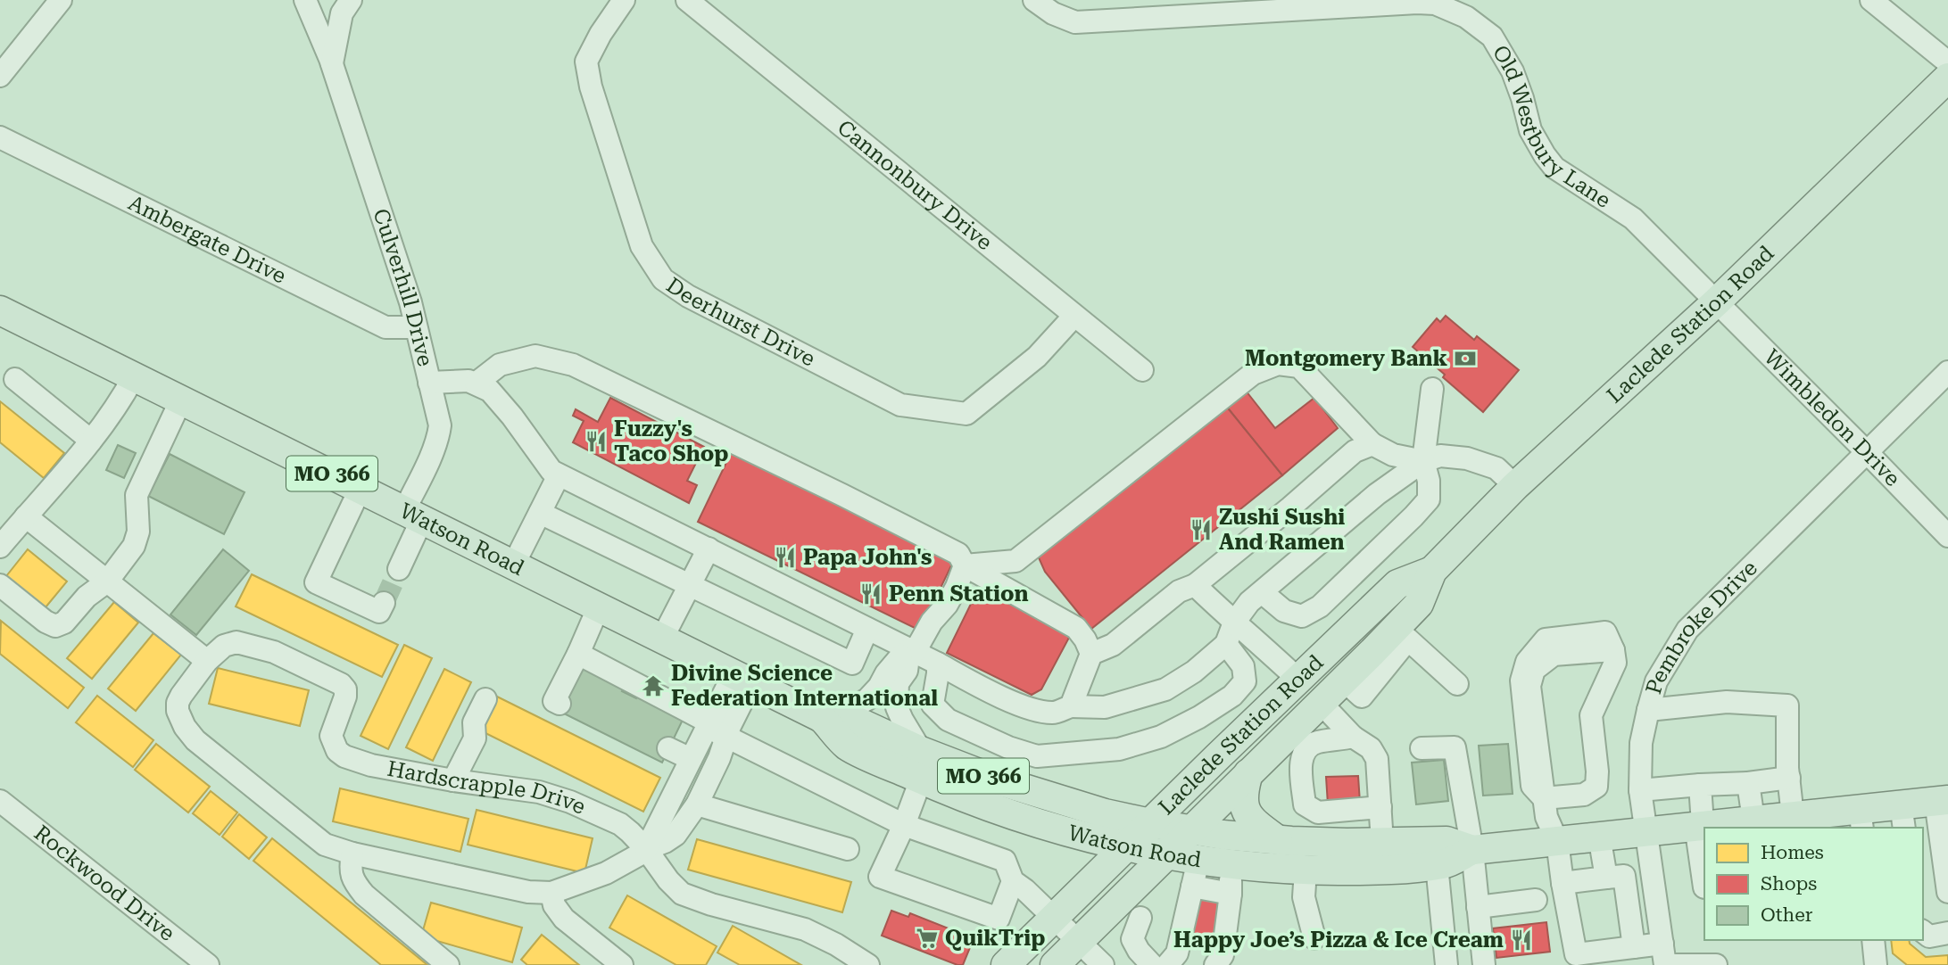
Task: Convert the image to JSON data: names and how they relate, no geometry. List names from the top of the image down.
{
  "streets": {
    "main road": ["Laclede Station Road", "MO 366", "Watson Road"],
    "street": [
      "Old Westbury Lane",
      "Cannonbury Drive",
      "Ambergate Drive",
      "Culverhill Drive",
      "Deerhurst Drive",
      "Wimbledon Drive",
      "Pembroke Drive",
      "Hardscrapple Drive",
      "Rockwood Drive"
    ]
  },
  "crossings": [
    ["Old Westbury Lane", "Laclede Station Road"],
    ["Old Westbury Lane", "Wimbledon Drive"],
    ["Cannonbury Drive", "Deerhurst Drive"],
    ["Ambergate Drive", "Culverhill Drive"],
    ["Culverhill Drive", "Watson Road"],
    ["Laclede Station Road", "Wimbledon Drive"],
    ["Laclede Station Road", "Watson Road"],
    ["Wimbledon Drive", "Pembroke Drive"],
    ["Watson Road", "Pembroke Drive"]
  ],
  "places": {
    "bank": ["Montgomery Bank"],
    "restaurant": [
      "Fuzzy's Taco Shop",
      "Zushi Sushi And Ramen",
      "Papa John's",
      "Penn Station",
      "Happy Joe’s Pizza & Ice Cream"
    ],
    "temple": ["Divine Science Federation International"],
    "supermarket": ["QuikTrip"]
  },
  "legend": ["Homes", "Shops", "Other"]
}
